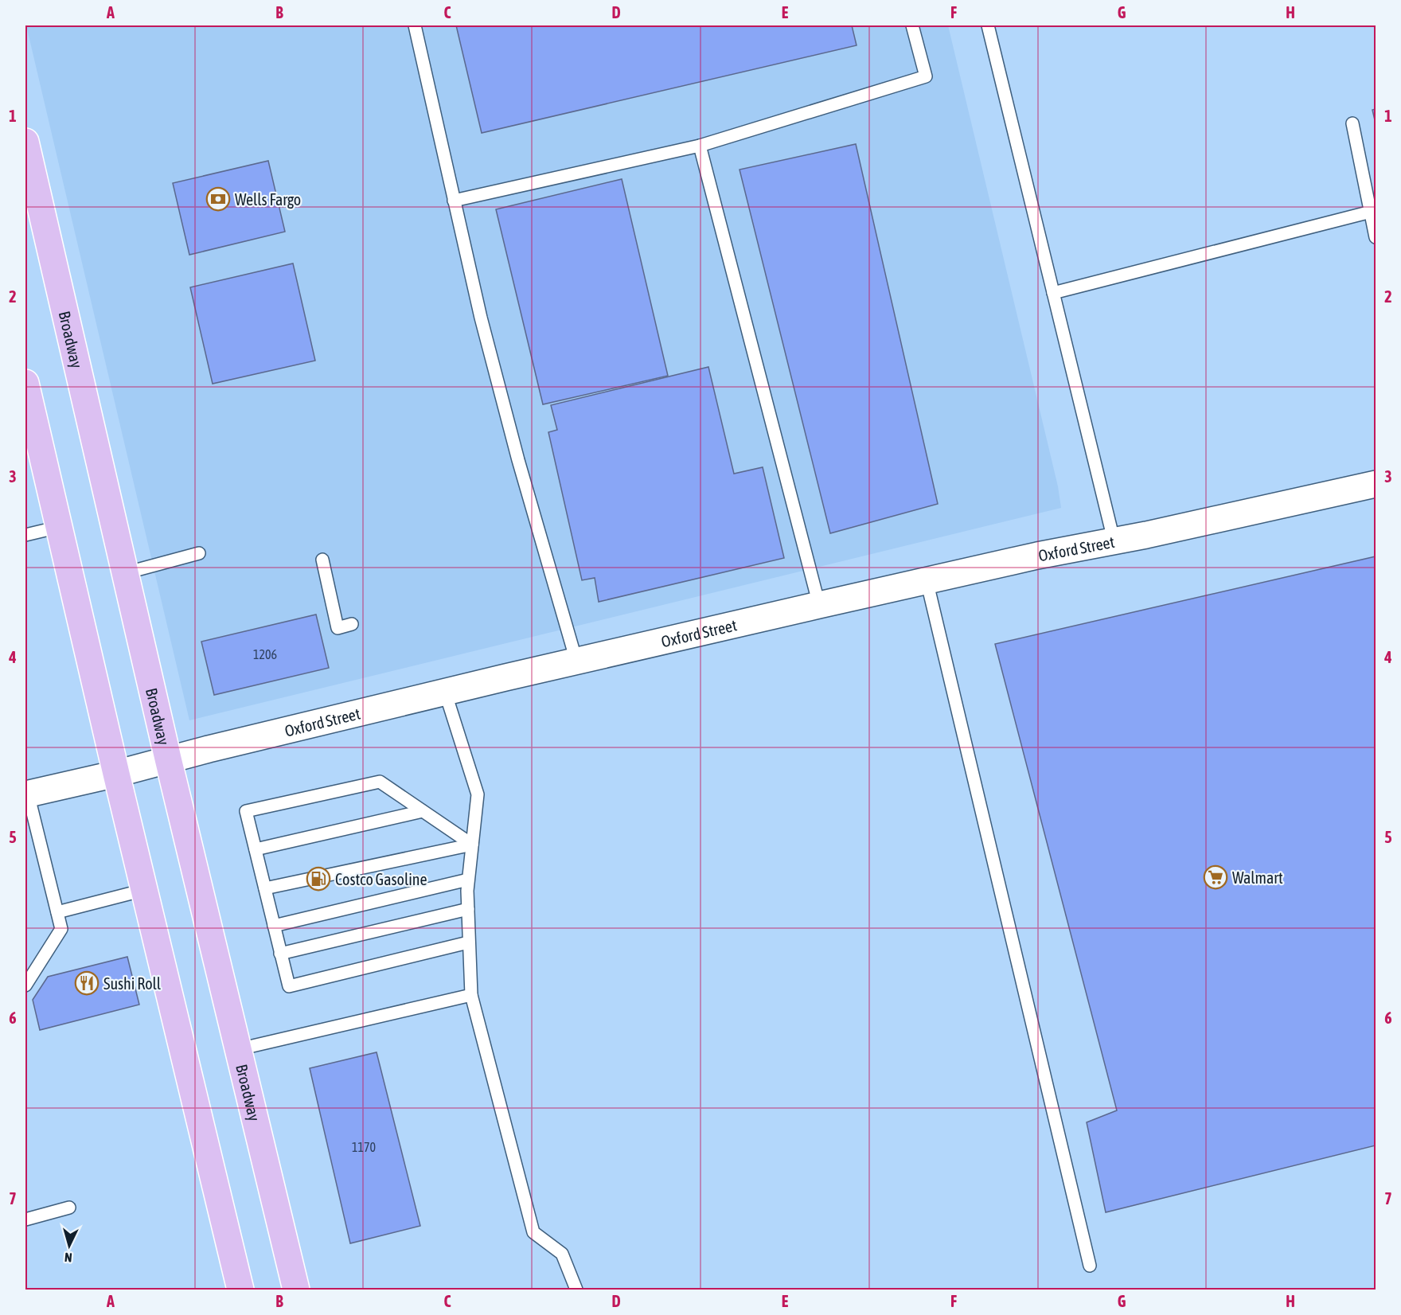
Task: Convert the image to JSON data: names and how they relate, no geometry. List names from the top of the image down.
{
  "streets": {
    "main road": ["Broadway"],
    "street": ["Oxford Street"]
  },
  "crossings": [
    ["Broadway", "Oxford Street"]
  ],
  "places": {
    "bank": ["Wells Fargo"],
    "supermarket": ["Walmart"],
    "fuel station": ["Costco Gasoline"],
    "restaurant": ["Sushi Roll"]
  },
  "house_numbers": ["1206", "1170"],
  "north": "bottom",
  "grid": {
    "columns": [
      "A",
      "B",
      "C",
      "D",
      "E",
      "F",
      "G",
      "H"
    ],
    "rows": [
      "1",
      "2",
      "3",
      "4",
      "5",
      "6",
      "7"
    ]
  }
}
